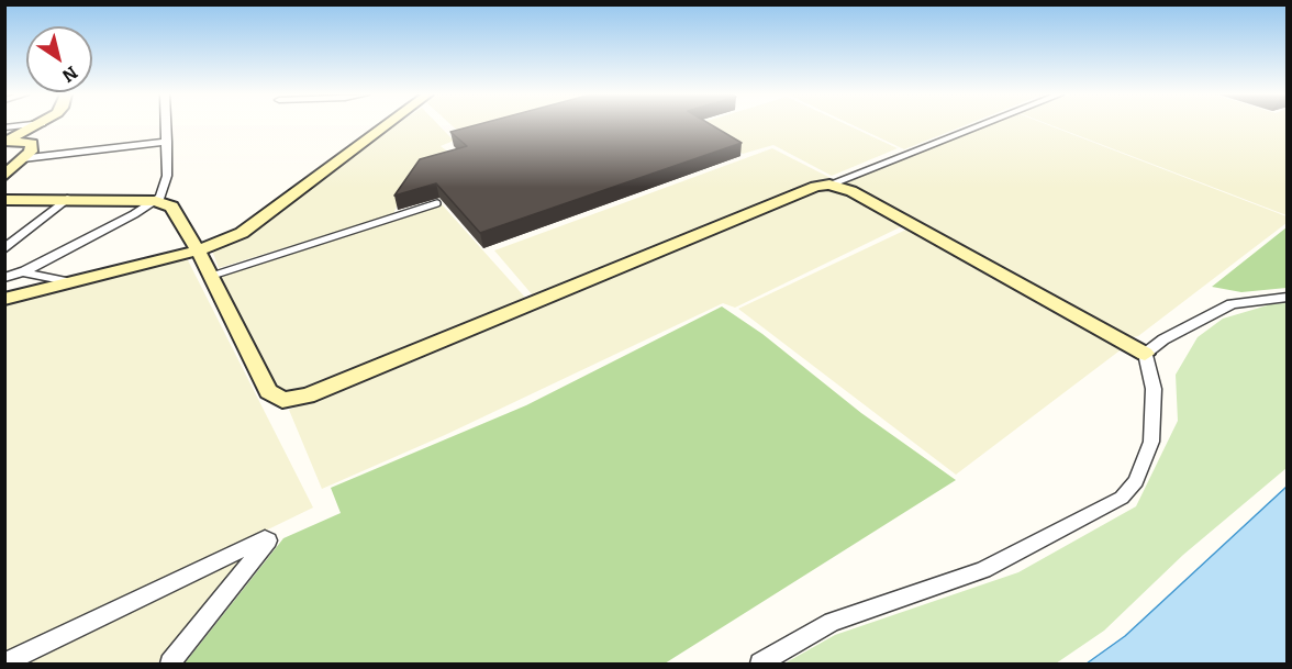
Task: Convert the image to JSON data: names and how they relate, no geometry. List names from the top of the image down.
{
  "north": "bottom right"
}
